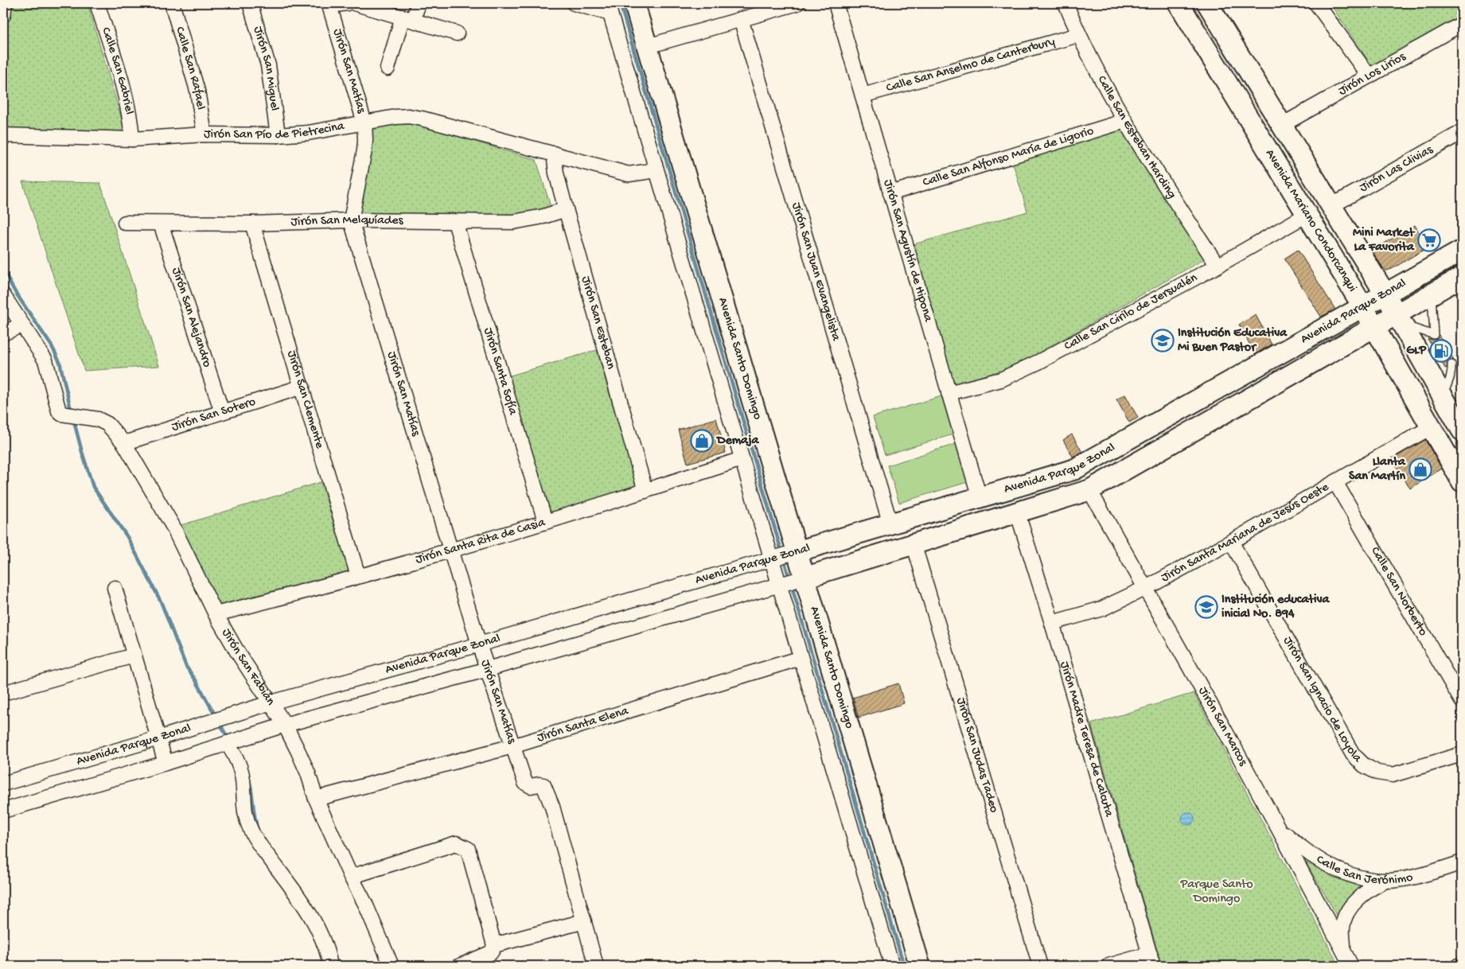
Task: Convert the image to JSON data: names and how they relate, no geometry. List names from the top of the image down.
{
  "streets": {
    "main road": ["Avenida Mariano Condorcanqui", "Avenida Parque Zonal", "Avenida Santo Domingo"],
    "street": [
      "Calle San Anselmo de Canterbury",
      "Calle San Rafael",
      "Jirón San Miguel",
      "Calle San Gabriel",
      "Jirón San Matías",
      "Jirón Los Lirios",
      "Jirón San Pío de Pietrecina",
      "Calle San Esteban Harding",
      "Calle San Alfonso María de Ligorio",
      "Jirón Las Clivias",
      "Jirón San Melquíades",
      "Jirón San Agustín de Hipona",
      "Jirón San Juan Evangelista",
      "Calle San Cirilo de Jersualén",
      "Jirón San Alejandro",
      "Jirón San Esteban",
      "Jirón Santa Sofía",
      "Jirón San Clemente",
      "Jirón San Sotero",
      "Jirón Santa Mariana de Jesús Oeste",
      "Jirón Santa Rita de Casia",
      "Calle San Norberto",
      "Jirón San Fabián",
      "Jirón San Ignacio de Loyola",
      "Jirón Santa Elena",
      "Jirón San Marcos",
      "Jirón Madre Teresa de Calcuta",
      "Jirón San Judas Tadeo",
      "Calle San Jerónimo"
    ]
  },
  "crossings": [
    ["Calle San Anselmo de Canterbury", "Calle San Esteban Harding"],
    ["Calle San Anselmo de Canterbury", "Jirón San Agustín de Hipona"],
    ["Calle San Rafael", "Jirón San Pío de Pietrecina"],
    ["Jirón San Miguel", "Jirón San Pío de Pietrecina"],
    ["Calle San Gabriel", "Jirón San Pío de Pietrecina"],
    ["Jirón San Matías", "Jirón San Pío de Pietrecina"],
    ["Jirón San Matías", "Jirón San Melquíades"],
    ["Jirón San Matías", "Avenida Parque Zonal"],
    ["Jirón San Matías", "Jirón Santa Rita de Casia"],
    ["Jirón San Matías", "Jirón Santa Elena"],
    ["Jirón Los Lirios", "Avenida Mariano Condorcanqui"],
    ["Jirón San Pío de Pietrecina", "Jirón San Esteban"],
    ["Jirón San Pío de Pietrecina", "Avenida Santo Domingo"],
    ["Calle San Esteban Harding", "Calle San Alfonso María de Ligorio"],
    ["Calle San Esteban Harding", "Calle San Cirilo de Jersualén"],
    ["Calle San Alfonso María de Ligorio", "Jirón San Agustín de Hipona"],
    ["Jirón Las Clivias", "Avenida Mariano Condorcanqui"],
    ["Avenida Mariano Condorcanqui", "Avenida Parque Zonal"],
    ["Avenida Mariano Condorcanqui", "Calle San Cirilo de Jersualén"],
    ["Avenida Mariano Condorcanqui", "Jirón Santa Mariana de Jesús Oeste"],
    ["Jirón San Melquíades", "Jirón San Alejandro"],
    ["Jirón San Melquíades", "Jirón San Esteban"],
    ["Jirón San Melquíades", "Jirón Santa Sofía"],
    ["Jirón San Melquíades", "Jirón San Clemente"],
    ["Jirón San Agustín de Hipona", "Avenida Parque Zonal"],
    ["Jirón San Agustín de Hipona", "Calle San Cirilo de Jersualén"],
    ["Jirón San Juan Evangelista", "Avenida Parque Zonal"],
    ["Avenida Parque Zonal", "Avenida Santo Domingo"],
    ["Avenida Parque Zonal", "Jirón San Fabián"],
    ["Avenida Parque Zonal", "Jirón San Marcos"],
    ["Avenida Parque Zonal", "Jirón Madre Teresa de Calcuta"],
    ["Avenida Parque Zonal", "Jirón San Judas Tadeo"],
    ["Jirón San Alejandro", "Jirón San Sotero"],
    ["Jirón San Esteban", "Jirón Santa Rita de Casia"],
    ["Avenida Santo Domingo", "Jirón Santa Rita de Casia"],
    ["Avenida Santo Domingo", "Jirón Santa Elena"],
    ["Jirón Santa Sofía", "Jirón Santa Rita de Casia"],
    ["Jirón San Clemente", "Jirón San Sotero"],
    ["Jirón San Clemente", "Jirón Santa Rita de Casia"],
    ["Jirón San Sotero", "Jirón San Fabián"],
    ["Jirón Santa Mariana de Jesús Oeste", "Calle San Norberto"],
    ["Jirón Santa Mariana de Jesús Oeste", "Jirón San Ignacio de Loyola"],
    ["Jirón Santa Mariana de Jesús Oeste", "Jirón San Marcos"],
    ["Jirón Santa Mariana de Jesús Oeste", "Jirón Madre Teresa de Calcuta"],
    ["Jirón Santa Rita de Casia", "Jirón San Fabián"],
    ["Jirón San Fabián", "Jirón Santa Elena"],
    ["Jirón San Marcos", "Calle San Jerónimo"]
  ],
  "parks": ["Parque Santo Domingo"],
  "places": {
    "supermarket": ["Mini Market La Favorita"],
    "school or university": ["Institución Educativa Mi Buen Pastor", "Institución educativa inicial No. 894"],
    "fuel station": ["GLP"],
    "shop": ["Demaja", "Llanta San Martín"]
  }
}
